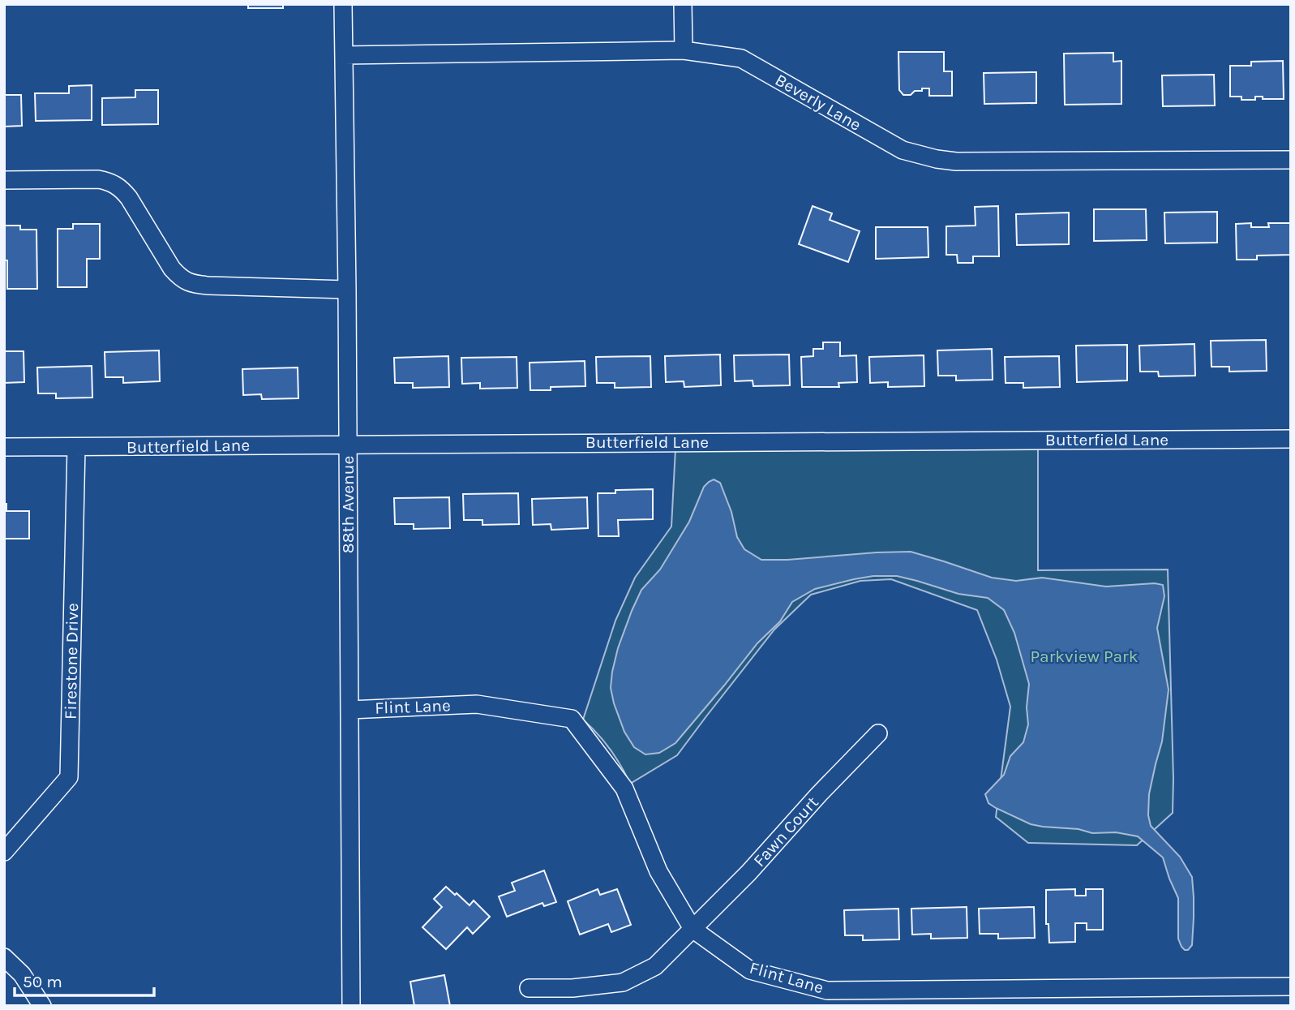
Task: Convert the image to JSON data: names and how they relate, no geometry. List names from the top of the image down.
{
  "streets": {
    "street": [
      "Beverly Lane",
      "Butterfield Lane",
      "88th Avenue",
      "Firestone Drive",
      "Flint Lane",
      "Fawn Court"
    ]
  },
  "crossings": [
    ["Beverly Lane", "88th Avenue"],
    ["Butterfield Lane", "88th Avenue"],
    ["Butterfield Lane", "Firestone Drive"],
    ["88th Avenue", "Flint Lane"],
    ["Flint Lane", "Fawn Court"]
  ],
  "parks": ["Parkview Park"],
  "scale_bar": "50 m"
}
